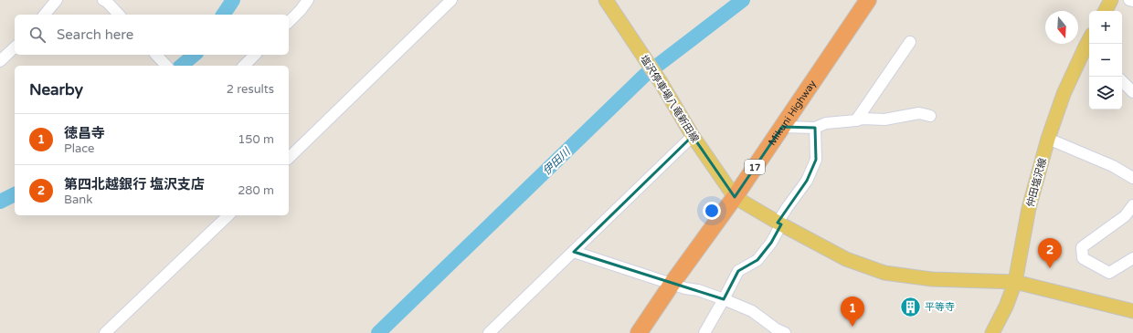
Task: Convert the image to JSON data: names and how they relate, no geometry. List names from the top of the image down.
{
  "streets": {
    "highway": ["Mikuni Highway", "17"],
    "main road": ["塩沢停車場八竜新田線", "仲田塩沢線"]
  },
  "crossings": [
    ["塩沢停車場八竜新田線", "Mikuni Highway"]
  ],
  "water": ["伊田川"],
  "places": {
    "building": ["平等寺"]
  },
  "north": "bottom",
  "page": {
    "map_buttons": ["+", "−"],
    "search": "Search here",
    "heading": ["Nearby", "2 results"],
    "list": [
      {
        "mark": "1",
        "name": "徳昌寺",
        "note": "Place",
        "value": "150 m"
      },
      {
        "mark": "2",
        "name": "第四北越銀行 塩沢支店",
        "note": "Bank",
        "value": "280 m"
      }
    ],
    "pins": ["2", "1"]
  }
}
